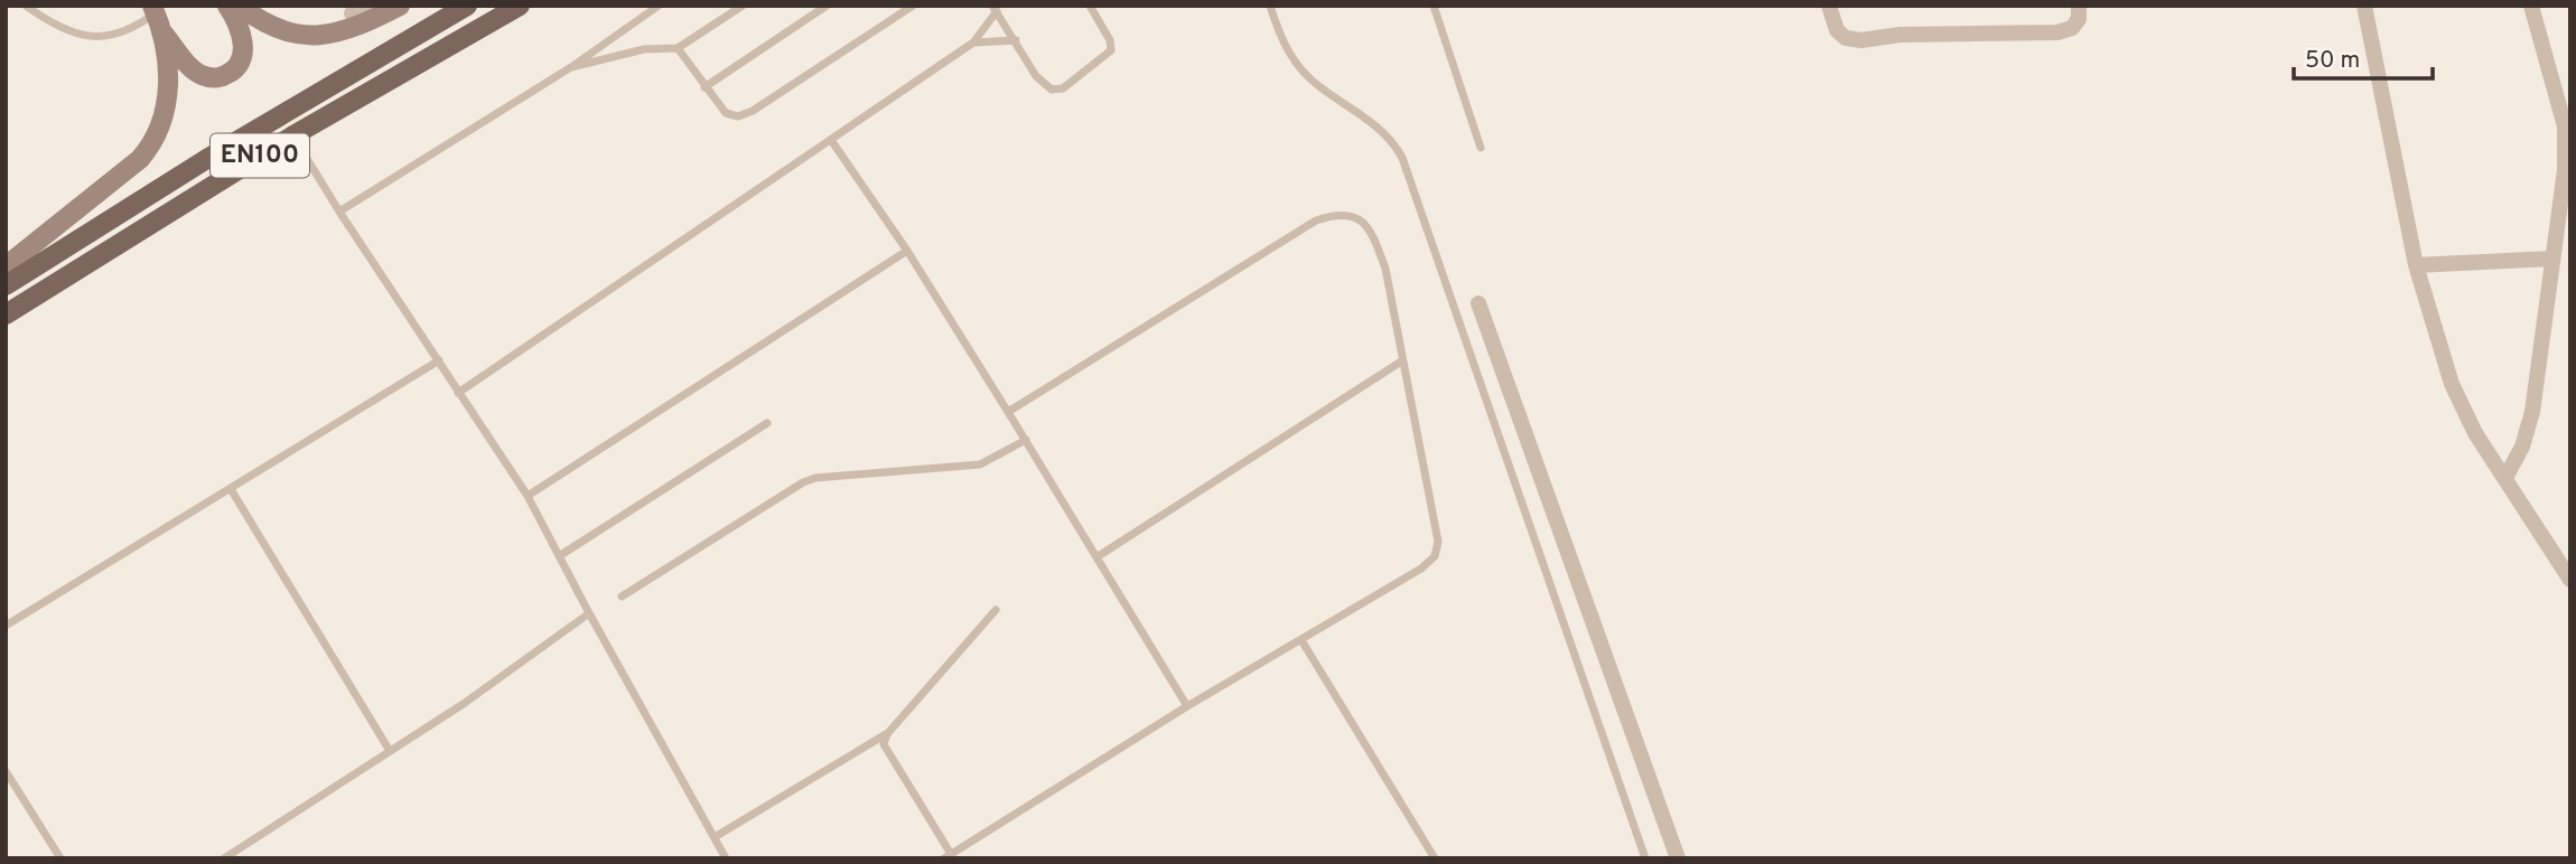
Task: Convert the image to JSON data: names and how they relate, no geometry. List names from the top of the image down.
{
  "streets": {
    "main road": ["EN100"]
  },
  "scale_bar": "50 m"
}
